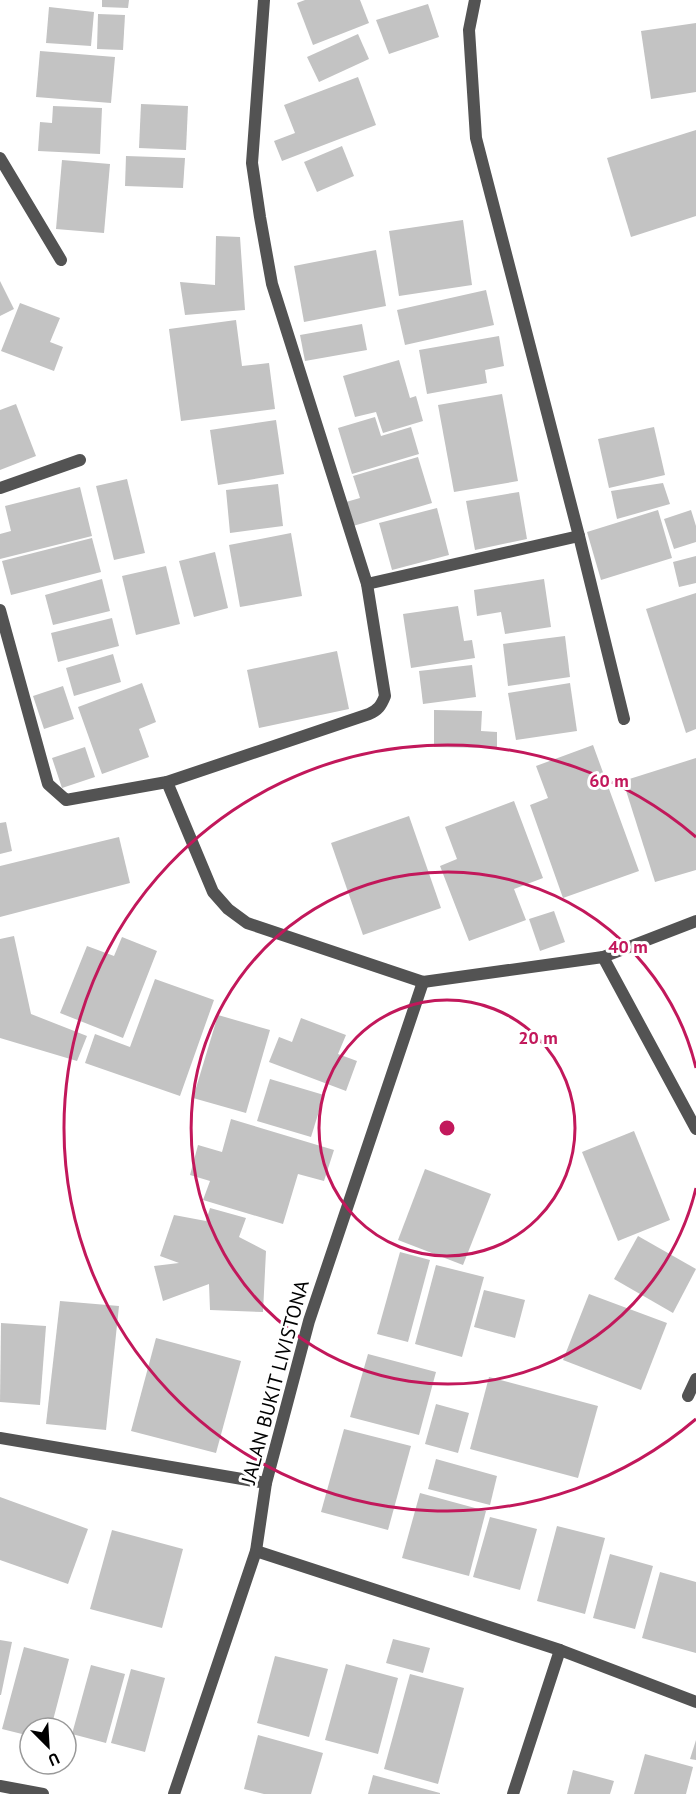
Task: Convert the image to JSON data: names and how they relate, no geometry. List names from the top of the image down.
{
  "streets": {
    "street": ["JALAN BUKIT LIVISTONA"]
  },
  "north": "bottom right",
  "rings": ["60 m", "40 m", "20 m"]
}
